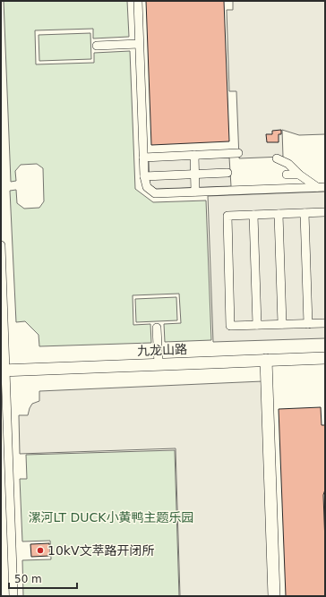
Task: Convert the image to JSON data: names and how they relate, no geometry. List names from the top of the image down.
{
  "streets": {
    "street": ["九龙山路"]
  },
  "parks": ["漯河LT DUCK小黄鸭主题乐园"],
  "places": ["10kV文萃路开闭所"],
  "scale_bar": "50 m"
}
